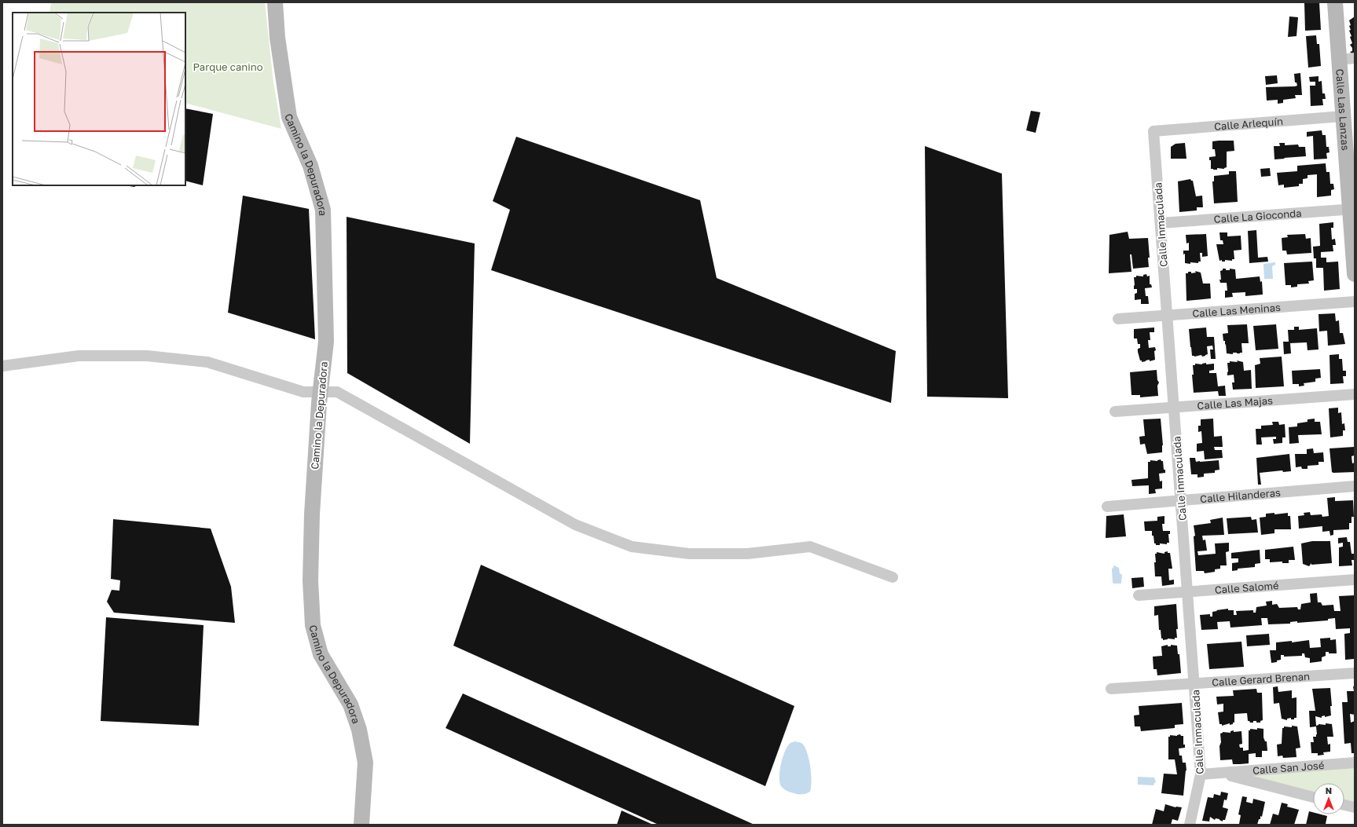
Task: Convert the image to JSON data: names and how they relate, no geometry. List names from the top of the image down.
{
  "streets": {
    "street": [
      "Calle Las Lanzas",
      "Calle Arlequín",
      "Camino la Depuradora",
      "Calle La Gioconda",
      "Calle Inmaculada",
      "Calle Las Meninas",
      "Calle Las Majas",
      "Calle Hilanderas",
      "Calle Salomé",
      "Calle Gerard Brenan",
      "Calle San José"
    ]
  },
  "crossings": [
    ["Calle Las Lanzas", "Calle Arlequín"],
    ["Calle Las Lanzas", "Calle La Gioconda"],
    ["Calle Arlequín", "Calle Inmaculada"],
    ["Calle La Gioconda", "Calle Inmaculada"],
    ["Calle Inmaculada", "Calle Las Meninas"],
    ["Calle Inmaculada", "Calle Las Majas"],
    ["Calle Inmaculada", "Calle Hilanderas"],
    ["Calle Inmaculada", "Calle Salomé"],
    ["Calle Inmaculada", "Calle Gerard Brenan"],
    ["Calle Inmaculada", "Calle San José"]
  ],
  "parks": ["Parque canino"],
  "north": "top"
}
